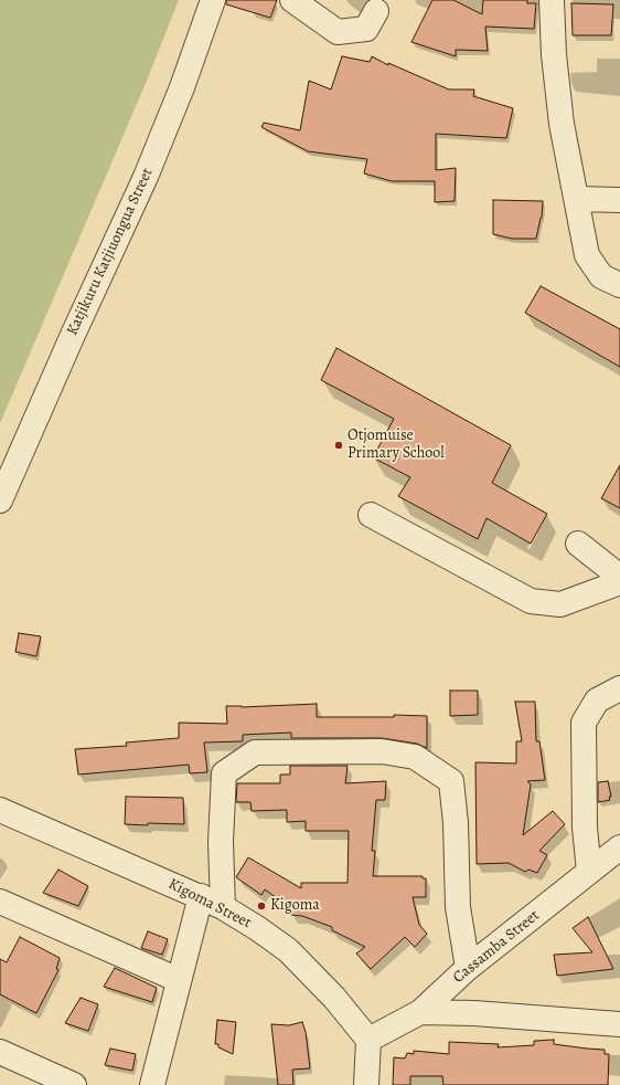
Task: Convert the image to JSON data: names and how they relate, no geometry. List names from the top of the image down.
{
  "streets": {
    "street": ["Katjikuru Katjiuongua Street", "Kigoma Street", "Cassamba Street"]
  },
  "crossings": [
    ["Kigoma Street", "Cassamba Street"]
  ],
  "places": ["Otjomuise Primary School", "Kigoma"]
}
